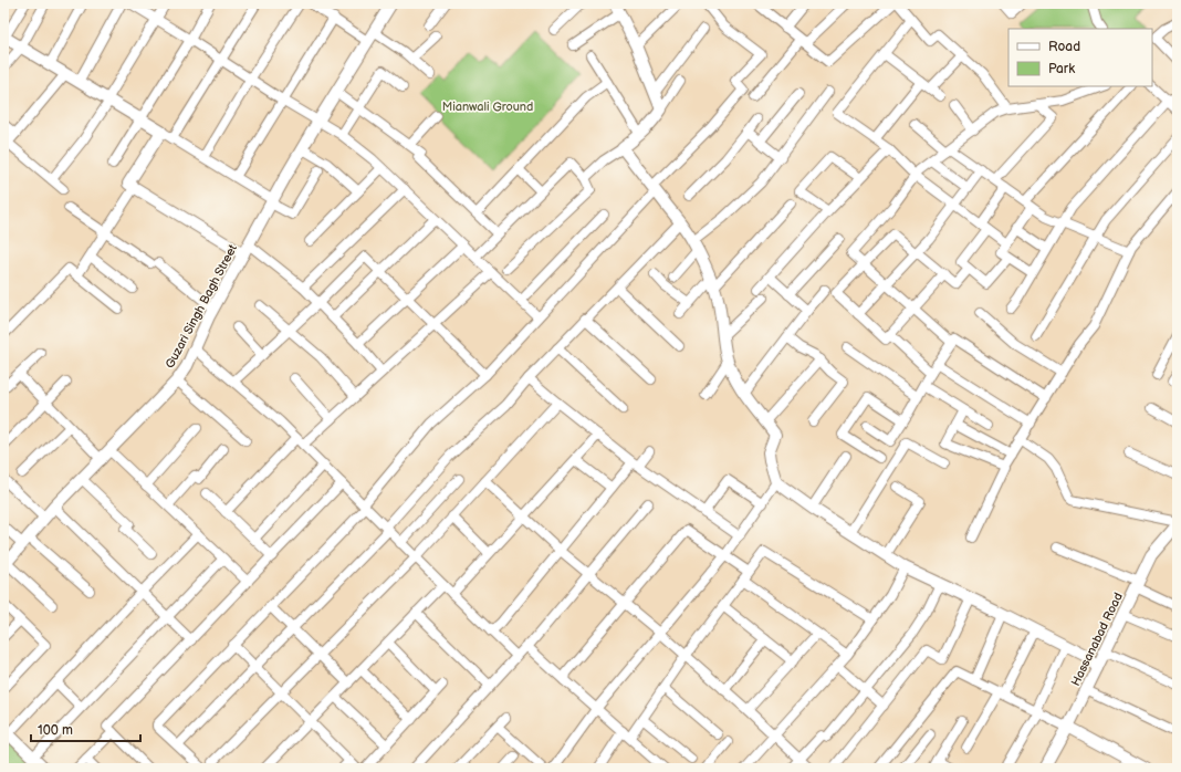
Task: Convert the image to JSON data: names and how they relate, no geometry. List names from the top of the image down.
{
  "streets": {
    "street": ["Guzari Singh Bagh Street", "Hassanabad Road"]
  },
  "parks": ["Mianwali Ground"],
  "legend": ["Road", "Park"],
  "scale_bar": "100 m"
}
